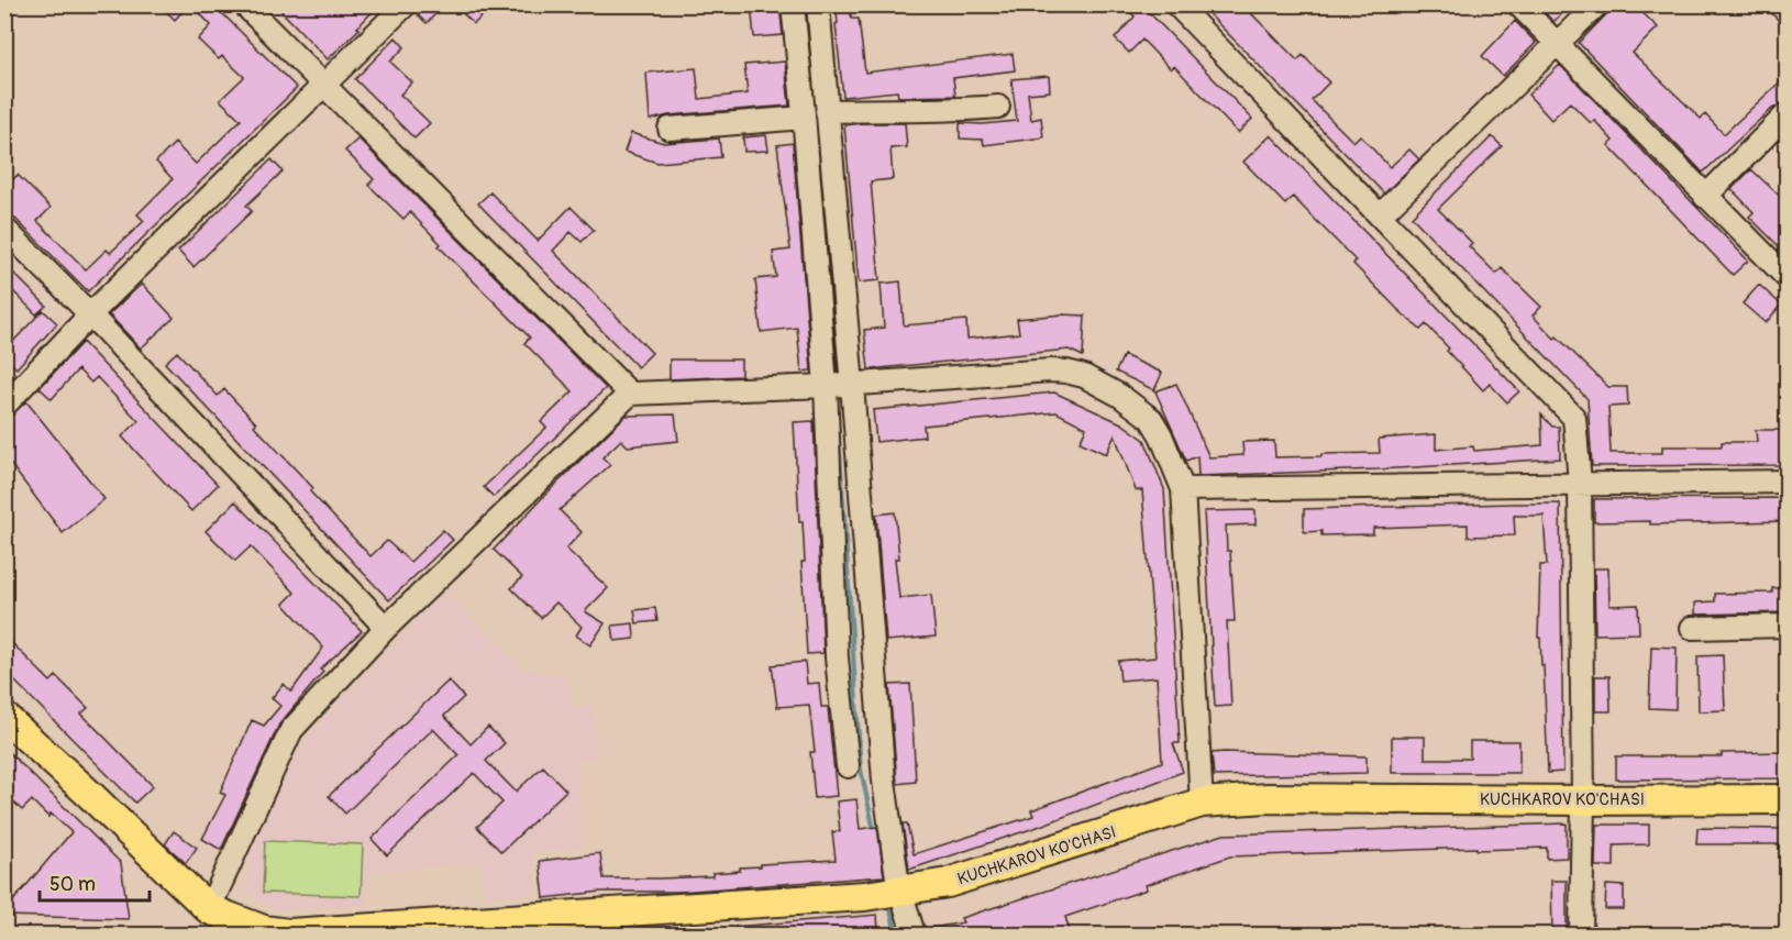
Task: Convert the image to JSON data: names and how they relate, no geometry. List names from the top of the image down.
{
  "streets": {
    "main road": ["KUCHKAROV KO'CHASI"]
  },
  "scale_bar": "50 m"
}
